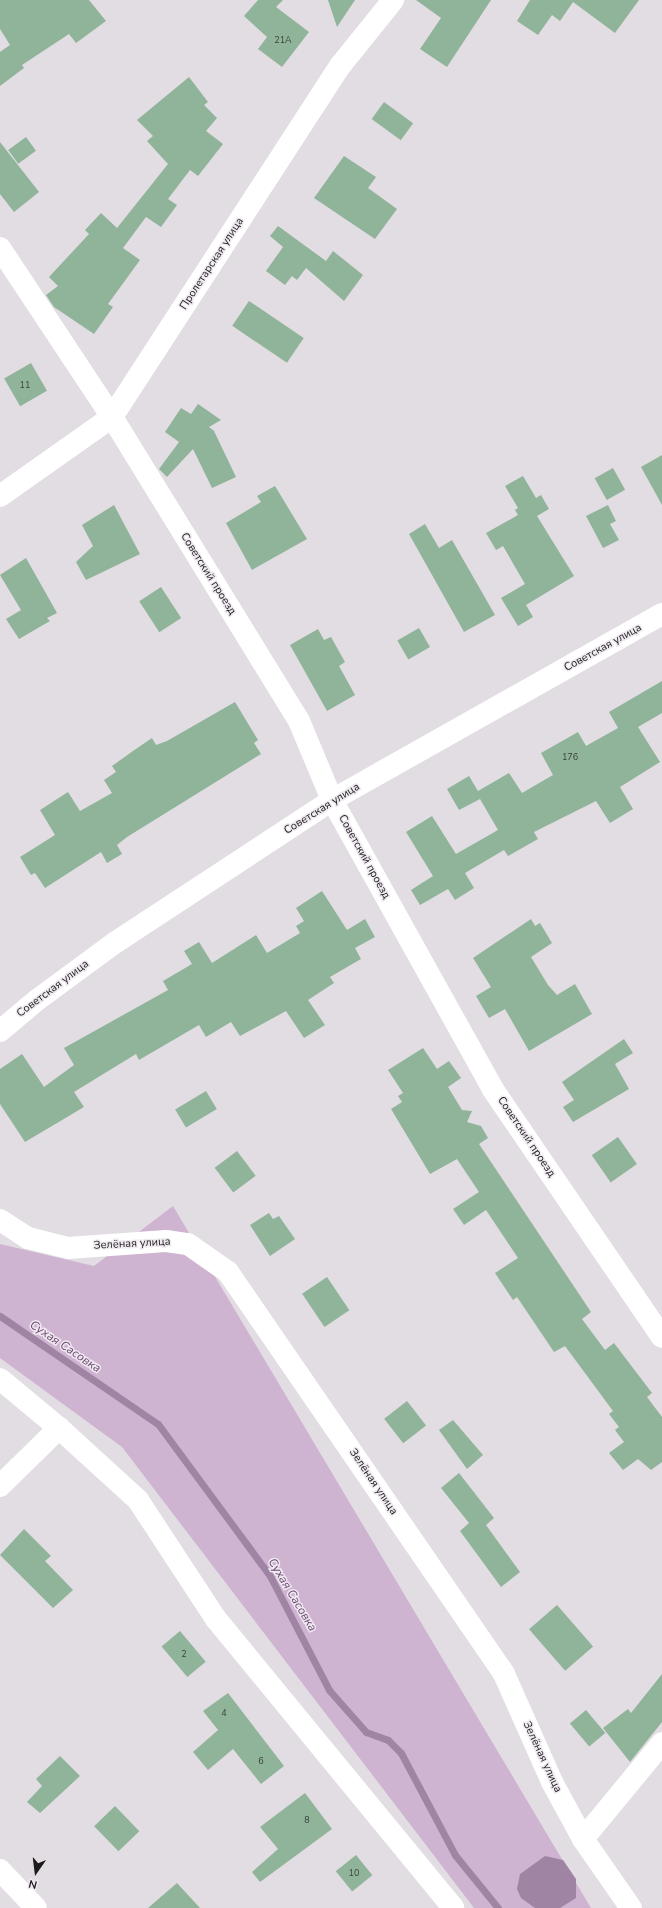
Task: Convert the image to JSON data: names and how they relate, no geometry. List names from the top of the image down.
{
  "streets": {
    "street": [
      "Пролетарская улица",
      "Советский проезд",
      "Советская улица",
      "Зелёная улица"
    ]
  },
  "crossings": [
    ["Пролетарская улица", "Советский проезд"],
    ["Советский проезд", "Советская улица"]
  ],
  "water": ["Сухая Сасовка"],
  "house_numbers": [
    "21А",
    "11",
    "176",
    "2",
    "4",
    "6",
    "8",
    "10"
  ],
  "north": "bottom"
}
